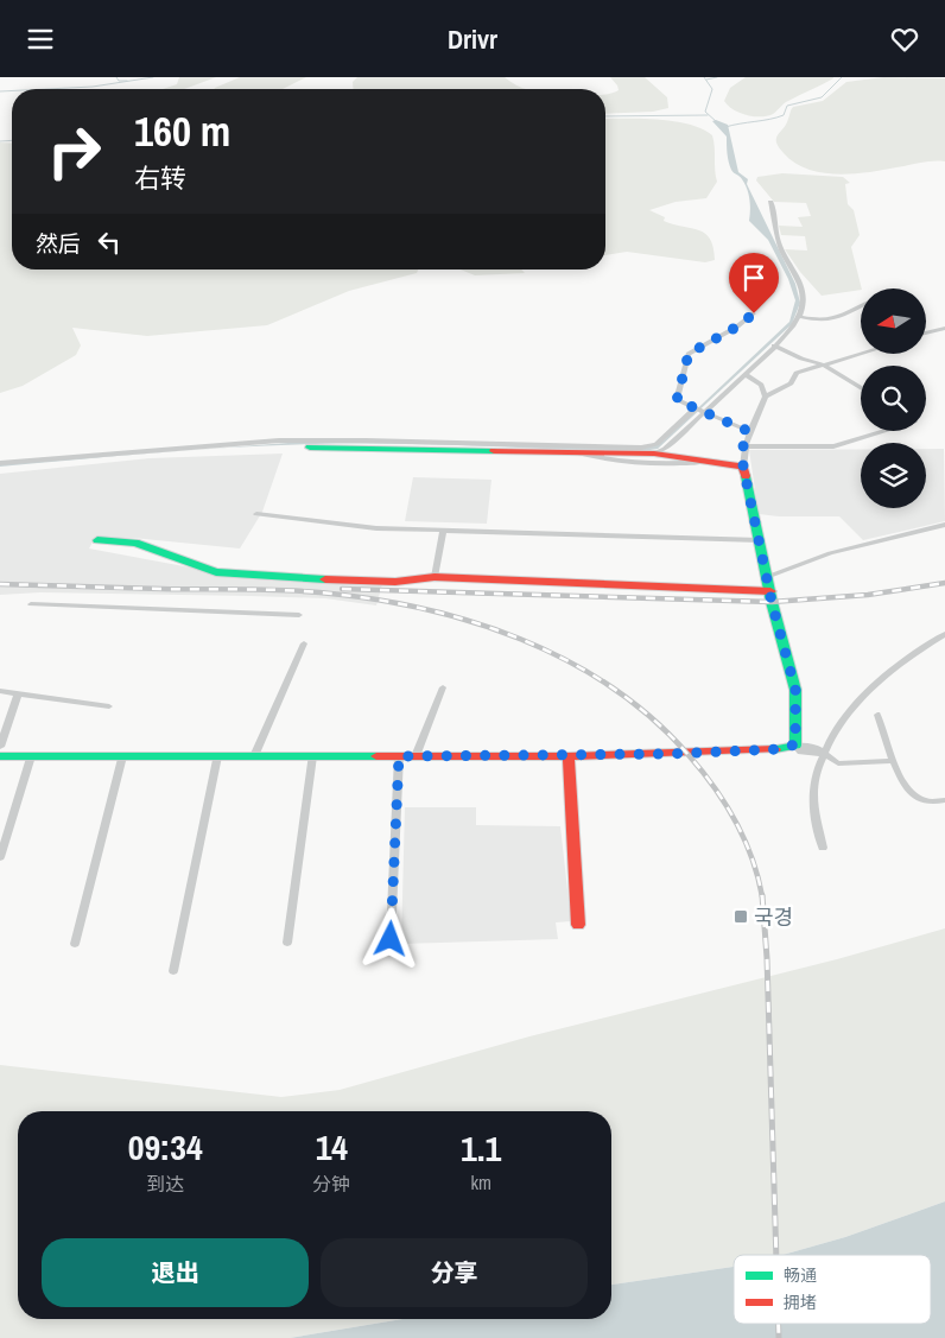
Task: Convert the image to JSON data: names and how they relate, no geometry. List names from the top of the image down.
{
  "places": {
    "transit": ["국경"]
  },
  "legend": ["畅通", "拥堵"],
  "north": "left",
  "page": {
    "header": "Drivr",
    "turn": ["160 m", "右转"],
    "then": "然后",
    "eta": [
      "09:34",
      "到达",
      "14",
      "分钟",
      "1.1",
      "km"
    ],
    "buttons": ["退出", "分享"]
  }
}
